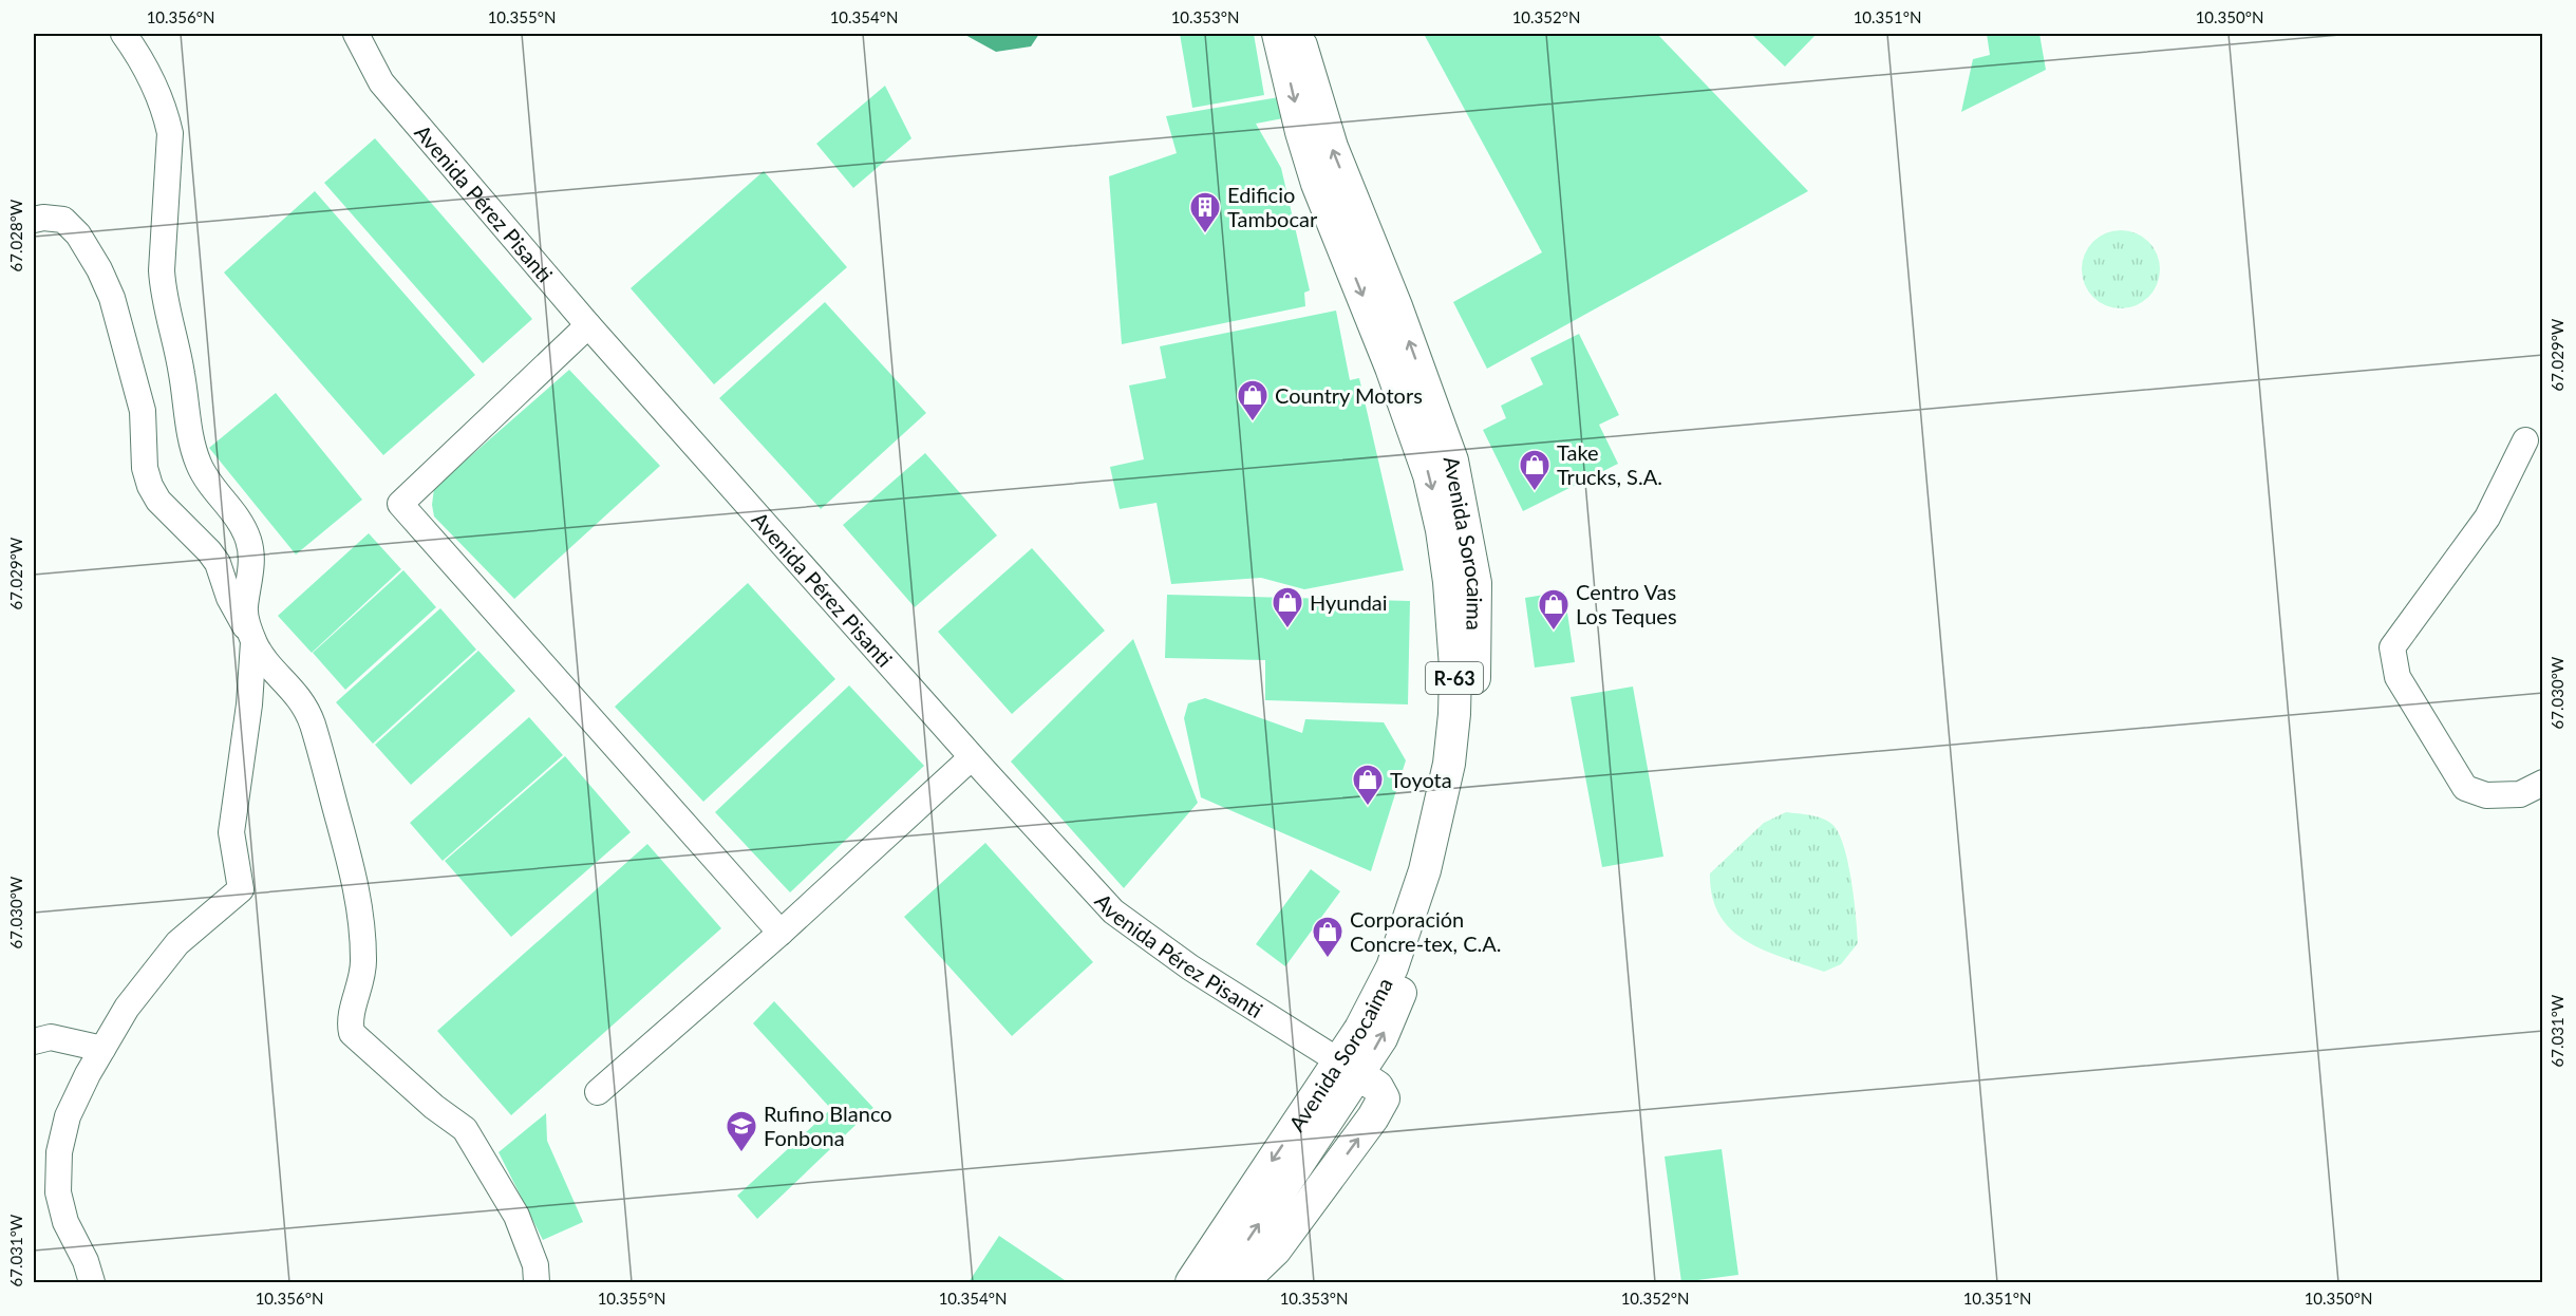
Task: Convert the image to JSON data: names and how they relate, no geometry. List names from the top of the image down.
{
  "streets": {
    "main road": ["Avenida Sorocaima", "R-63"],
    "street": ["Avenida Pérez Pisanti"]
  },
  "crossings": [
    ["Avenida Pérez Pisanti", "Avenida Sorocaima"]
  ],
  "places": {
    "building": ["Edificio Tambocar"],
    "shop": [
      "Country Motors",
      "Take Trucks, S.A.",
      "Hyundai",
      "Centro Vas Los Teques",
      "Toyota",
      "Corporación Concre-tex, C.A."
    ],
    "school or university": ["Rufino Blanco Fonbona"]
  },
  "coordinates": [
    "10.356°N",
    "10.355°N",
    "10.354°N",
    "10.353°N",
    "10.352°N",
    "10.351°N",
    "10.350°N",
    "67.028°W",
    "67.029°W",
    "67.030°W",
    "67.031°W"
  ]
}
